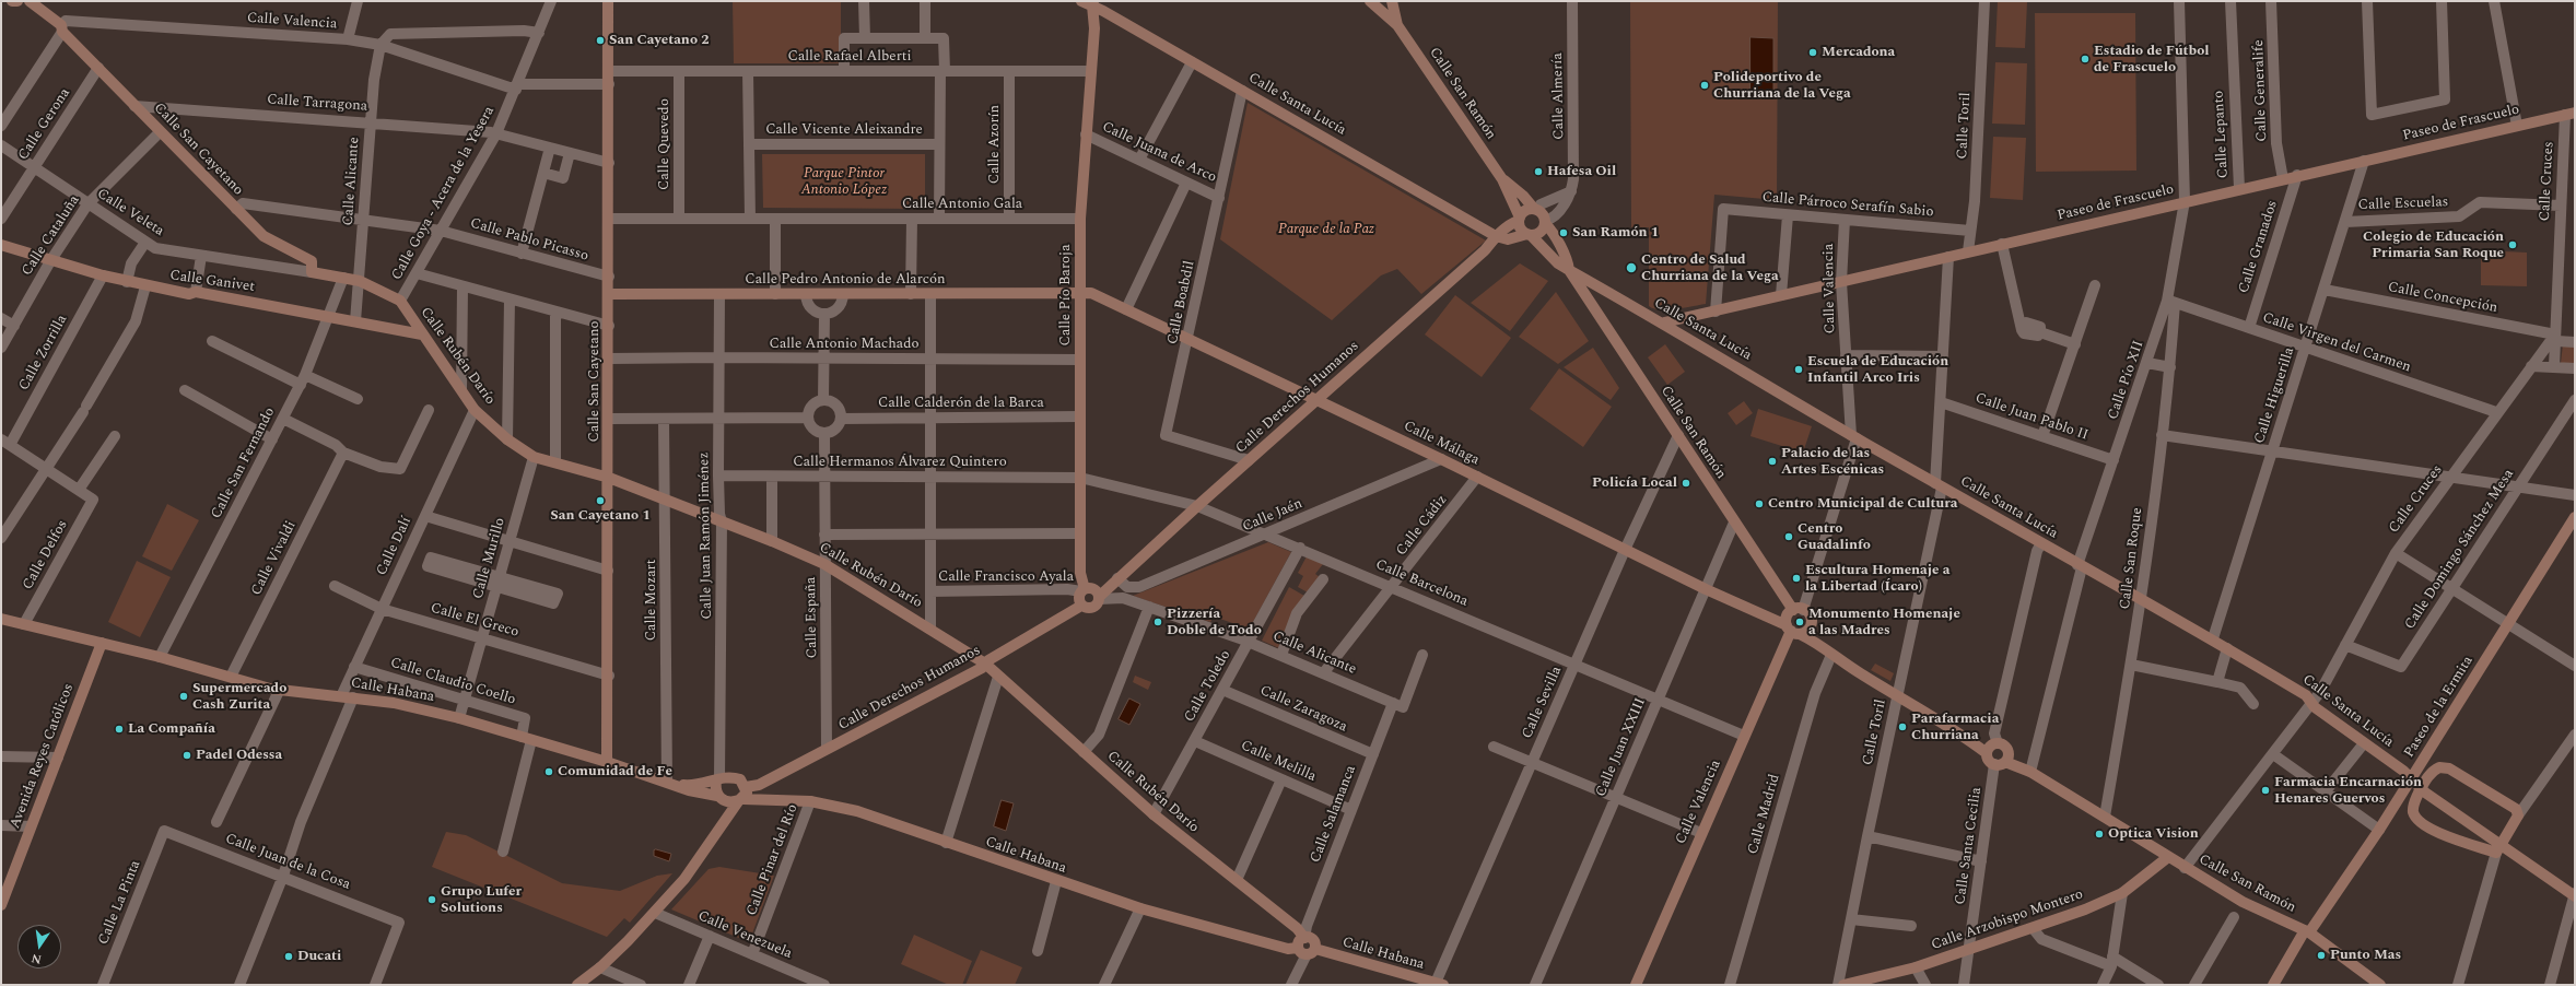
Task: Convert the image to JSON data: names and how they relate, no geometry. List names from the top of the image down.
{
  "streets": {
    "street": [
      "Calle Valencia",
      "Calle Rafael Alberti",
      "Calle Generalife",
      "Calle San Ramón",
      "Calle Almería",
      "Calle Tarragona",
      "Calle Santa Lucía",
      "Paseo de Frascuelo",
      "Calle Gerona",
      "Calle Toril",
      "Calle Vicente Aleixandre",
      "Calle Lepanto",
      "Calle Quevedo",
      "Calle Azorín",
      "Calle San Cayetano",
      "Calle Juana de Arco",
      "Calle Alicante",
      "Calle Cruces",
      "Calle Goya - Acera de la Yesera",
      "Calle Antonio Gala",
      "Calle Escuelas",
      "Calle Párroco Serafín Sabio",
      "Calle Veleta",
      "Calle Cataluña",
      "Calle Pablo Picasso",
      "Calle Granados",
      "Calle Pedro Antonio de Alarcón",
      "Calle Ganivet",
      "Calle Pío Baroja",
      "Calle Concepción",
      "Calle Boabdil",
      "Calle Virgen del Carmen",
      "Calle Antonio Machado",
      "Calle Zorrilla",
      "Calle Rubén Darío",
      "Calle Pío XII",
      "Calle Higuerilla",
      "Calle Derechos Humanos",
      "Calle Calderón de la Barca",
      "Calle Juan Pablo II",
      "Calle Málaga",
      "Calle Hermanos Álvarez Quintero",
      "Calle San Fernando",
      "Calle Jaén",
      "Calle Cádiz",
      "Calle Juan Ramón Jiménez",
      "Calle Dalí",
      "Calle Domingo Sánchez Mesa",
      "Calle Delfos",
      "Calle Vivaldi",
      "Calle Murillo",
      "Calle San Roque",
      "Calle Francisco Ayala",
      "Calle Barcelona",
      "Calle Mozart",
      "Calle España",
      "Calle El Greco",
      "Calle Claudio Coello",
      "Calle Toledo",
      "Calle Habana",
      "Calle Sevilla",
      "Paseo de la Ermita",
      "Calle Zaragoza",
      "Calle Juan XXIII",
      "Avenida Reyes Católicos",
      "Calle Melilla",
      "Calle Salamanca",
      "Calle Madrid",
      "Calle Santa Cecilia",
      "Calle Pinar del Río",
      "Calle Juan de la Cosa",
      "Calle La Pinta",
      "Calle Arzobispo Montero",
      "Calle Venezuela"
    ]
  },
  "crossings": [
    ["Calle Valencia", "Calle San Ramón"],
    ["Calle Valencia", "Calle Santa Lucía"],
    ["Calle Valencia", "Paseo de Frascuelo"],
    ["Calle Valencia", "Calle San Cayetano"],
    ["Calle Valencia", "Calle Alicante"],
    ["Calle Valencia", "Calle Goya - Acera de la Yesera"],
    ["Calle Valencia", "Calle Párroco Serafín Sabio"],
    ["Calle Valencia", "Calle Málaga"],
    ["Calle Valencia", "Calle Barcelona"],
    ["Calle Rafael Alberti", "Calle Quevedo"],
    ["Calle Rafael Alberti", "Calle Azorín"],
    ["Calle Rafael Alberti", "Calle San Cayetano"],
    ["Calle Rafael Alberti", "Calle Pío Baroja"],
    ["Calle Generalife", "Paseo de Frascuelo"],
    ["Calle San Ramón", "Calle Almería"],
    ["Calle San Ramón", "Calle Santa Lucía"],
    ["Calle San Ramón", "Calle Cruces"],
    ["Calle San Ramón", "Calle Pío XII"],
    ["Calle San Ramón", "Calle Derechos Humanos"],
    ["Calle San Ramón", "Calle Málaga"],
    ["Calle San Ramón", "Calle San Roque"],
    ["Calle San Ramón", "Calle Sevilla"],
    ["Calle San Ramón", "Paseo de la Ermita"],
    ["Calle San Ramón", "Calle Juan XXIII"],
    ["Calle San Ramón", "Calle Santa Cecilia"],
    ["Calle San Ramón", "Calle Arzobispo Montero"],
    ["Calle Almería", "Calle Derechos Humanos"],
    ["Calle Tarragona", "Calle San Cayetano"],
    ["Calle Tarragona", "Calle Alicante"],
    ["Calle Tarragona", "Calle Goya - Acera de la Yesera"],
    ["Calle Santa Lucía", "Paseo de Frascuelo"],
    ["Calle Santa Lucía", "Calle Toril"],
    ["Calle Santa Lucía", "Calle Cruces"],
    ["Calle Santa Lucía", "Calle Pío Baroja"],
    ["Calle Santa Lucía", "Calle Boabdil"],
    ["Calle Santa Lucía", "Calle Pío XII"],
    ["Calle Santa Lucía", "Calle Higuerilla"],
    ["Calle Santa Lucía", "Calle Derechos Humanos"],
    ["Calle Santa Lucía", "Calle San Roque"],
    ["Calle Santa Lucía", "Paseo de la Ermita"],
    ["Paseo de Frascuelo", "Calle Toril"],
    ["Paseo de Frascuelo", "Calle Lepanto"],
    ["Paseo de Frascuelo", "Calle Cruces"],
    ["Paseo de Frascuelo", "Calle Párroco Serafín Sabio"],
    ["Paseo de Frascuelo", "Calle Granados"],
    ["Paseo de Frascuelo", "Calle Pío XII"],
    ["Paseo de Frascuelo", "Calle Higuerilla"],
    ["Calle Gerona", "Calle San Cayetano"],
    ["Calle Gerona", "Calle Veleta"],
    ["Calle Toril", "Calle Párroco Serafín Sabio"],
    ["Calle Toril", "Calle Juan Pablo II"],
    ["Calle Quevedo", "Calle Antonio Gala"],
    ["Calle Azorín", "Calle Antonio Gala"],
    ["Calle San Cayetano", "Calle Alicante"],
    ["Calle San Cayetano", "Calle Goya - Acera de la Yesera"],
    ["Calle San Cayetano", "Calle Antonio Gala"],
    ["Calle San Cayetano", "Calle Cataluña"],
    ["Calle San Cayetano", "Calle Pablo Picasso"],
    ["Calle San Cayetano", "Calle Pedro Antonio de Alarcón"],
    ["Calle San Cayetano", "Calle Antonio Machado"],
    ["Calle San Cayetano", "Calle Rubén Darío"],
    ["Calle San Cayetano", "Calle El Greco"],
    ["Calle San Cayetano", "Calle Habana"],
    ["Calle Juana de Arco", "Calle Pío Baroja"],
    ["Calle Juana de Arco", "Calle Boabdil"],
    ["Calle Alicante", "Calle Ganivet"],
    ["Calle Alicante", "Calle Pío Baroja"],
    ["Calle Alicante", "Calle Derechos Humanos"],
    ["Calle Alicante", "Calle Cádiz"],
    ["Calle Alicante", "Calle Francisco Ayala"],
    ["Calle Alicante", "Calle Toledo"],
    ["Calle Alicante", "Calle Salamanca"],
    ["Calle Cruces", "Calle Escuelas"],
    ["Calle Cruces", "Calle Concepción"],
    ["Calle Cruces", "Calle Virgen del Carmen"],
    ["Calle Cruces", "Calle Domingo Sánchez Mesa"],
    ["Calle Goya - Acera de la Yesera", "Calle Pablo Picasso"],
    ["Calle Goya - Acera de la Yesera", "Calle Rubén Darío"],
    ["Calle Antonio Gala", "Calle Pío Baroja"],
    ["Calle Escuelas", "Calle Higuerilla"],
    ["Calle Veleta", "Calle Cataluña"],
    ["Calle Cataluña", "Calle Ganivet"],
    ["Calle Granados", "Calle Virgen del Carmen"],
    ["Calle Pedro Antonio de Alarcón", "Calle Pío Baroja"],
    ["Calle Pedro Antonio de Alarcón", "Calle Málaga"],
    ["Calle Pedro Antonio de Alarcón", "Calle Juan Ramón Jiménez"],
    ["Calle Ganivet", "Calle Zorrilla"],
    ["Calle Ganivet", "Calle Rubén Darío"],
    ["Calle Ganivet", "Calle San Fernando"],
    ["Calle Pío Baroja", "Calle Antonio Machado"],
    ["Calle Pío Baroja", "Calle Derechos Humanos"],
    ["Calle Pío Baroja", "Calle Calderón de la Barca"],
    ["Calle Pío Baroja", "Calle Málaga"],
    ["Calle Pío Baroja", "Calle Hermanos Álvarez Quintero"],
    ["Calle Pío Baroja", "Calle Francisco Ayala"],
    ["Calle Pío Baroja", "Calle Barcelona"],
    ["Calle Concepción", "Calle Higuerilla"],
    ["Calle Boabdil", "Calle Derechos Humanos"],
    ["Calle Boabdil", "Calle Málaga"],
    ["Calle Virgen del Carmen", "Calle Pío XII"],
    ["Calle Virgen del Carmen", "Calle Higuerilla"],
    ["Calle Virgen del Carmen", "Calle San Roque"],
    ["Calle Antonio Machado", "Calle Juan Ramón Jiménez"],
    ["Calle Rubén Darío", "Calle Derechos Humanos"],
    ["Calle Rubén Darío", "Calle Juan Ramón Jiménez"],
    ["Calle Rubén Darío", "Calle Dalí"],
    ["Calle Rubén Darío", "Calle Murillo"],
    ["Calle Rubén Darío", "Calle Mozart"],
    ["Calle Rubén Darío", "Calle España"],
    ["Calle Rubén Darío", "Calle Toledo"],
    ["Calle Rubén Darío", "Calle Habana"],
    ["Calle Rubén Darío", "Calle Salamanca"],
    ["Calle Pío XII", "Calle Juan Pablo II"],
    ["Calle Pío XII", "Calle San Roque"],
    ["Calle Derechos Humanos", "Calle Málaga"],
    ["Calle Derechos Humanos", "Calle Jaén"],
    ["Calle Derechos Humanos", "Calle Juan Ramón Jiménez"],
    ["Calle Derechos Humanos", "Calle Francisco Ayala"],
    ["Calle Derechos Humanos", "Calle Barcelona"],
    ["Calle Derechos Humanos", "Calle España"],
    ["Calle Derechos Humanos", "Calle Habana"],
    ["Calle Calderón de la Barca", "Calle España"],
    ["Calle Málaga", "Calle Jaén"],
    ["Calle Málaga", "Calle Cádiz"],
    ["Calle Málaga", "Calle Sevilla"],
    ["Calle Málaga", "Calle Juan XXIII"],
    ["Calle Hermanos Álvarez Quintero", "Calle Juan Ramón Jiménez"],
    ["Calle Hermanos Álvarez Quintero", "Calle Barcelona"],
    ["Calle Hermanos Álvarez Quintero", "Calle España"],
    ["Calle San Fernando", "Calle Habana"],
    ["Calle Jaén", "Calle Barcelona"],
    ["Calle Cádiz", "Calle Barcelona"],
    ["Calle Juan Ramón Jiménez", "Calle Habana"],
    ["Calle Dalí", "Calle El Greco"],
    ["Calle Dalí", "Calle Claudio Coello"],
    ["Calle Dalí", "Calle Habana"],
    ["Calle Delfos", "Calle Habana"],
    ["Calle Vivaldi", "Calle Habana"],
    ["Calle Murillo", "Calle El Greco"],
    ["Calle Murillo", "Calle Claudio Coello"],
    ["Calle Murillo", "Calle Habana"],
    ["Calle Barcelona", "Calle Toledo"],
    ["Calle Barcelona", "Calle Sevilla"],
    ["Calle Barcelona", "Calle Juan XXIII"],
    ["Calle Mozart", "Calle Habana"],
    ["Calle Claudio Coello", "Calle Habana"],
    ["Calle Toledo", "Calle Zaragoza"],
    ["Calle Toledo", "Calle Melilla"],
    ["Calle Habana", "Calle Sevilla"],
    ["Calle Habana", "Avenida Reyes Católicos"],
    ["Calle Habana", "Calle Salamanca"],
    ["Calle Habana", "Calle Pinar del Río"],
    ["Calle Zaragoza", "Calle Salamanca"],
    ["Calle Melilla", "Calle Salamanca"],
    ["Calle Santa Cecilia", "Calle Arzobispo Montero"],
    ["Calle Pinar del Río", "Calle Venezuela"],
    ["Calle Juan de la Cosa", "Calle La Pinta"]
  ],
  "parks": ["Parque Pintor Antonio López", "Parque de la Paz"],
  "places": [
    "San Cayetano 2",
    "Mercadona",
    "Estadio de Fútbol de Frascuelo",
    "Polideportivo de Churriana de la Vega",
    "Hafesa Oil",
    "San Ramón 1",
    "Colegio de Educación Primaria San Roque",
    "Centro de Salud Churriana de la Vega",
    "Escuela de Educación Infantil Arco Iris",
    "Palacio de las Artes Escénicas",
    "Policía Local",
    "San Cayetano 1",
    "Centro Municipal de Cultura",
    "Centro Guadalinfo",
    "Escultura Homenaje a la Libertad (Ícaro)",
    "Pizzería Doble de Todo",
    "Monumento Homenaje a las Madres",
    "Supermercado Cash Zurita",
    "Parafarmacia Churriana",
    "La Compañía",
    "Padel Odessa",
    "Comunidad de Fe",
    "Farmacia Encarnación Henares Guervos",
    "Optica Vision",
    "Grupo Lufer Solutions",
    "Punto Mas",
    "Ducati"
  ],
  "north": "bottom"
}
